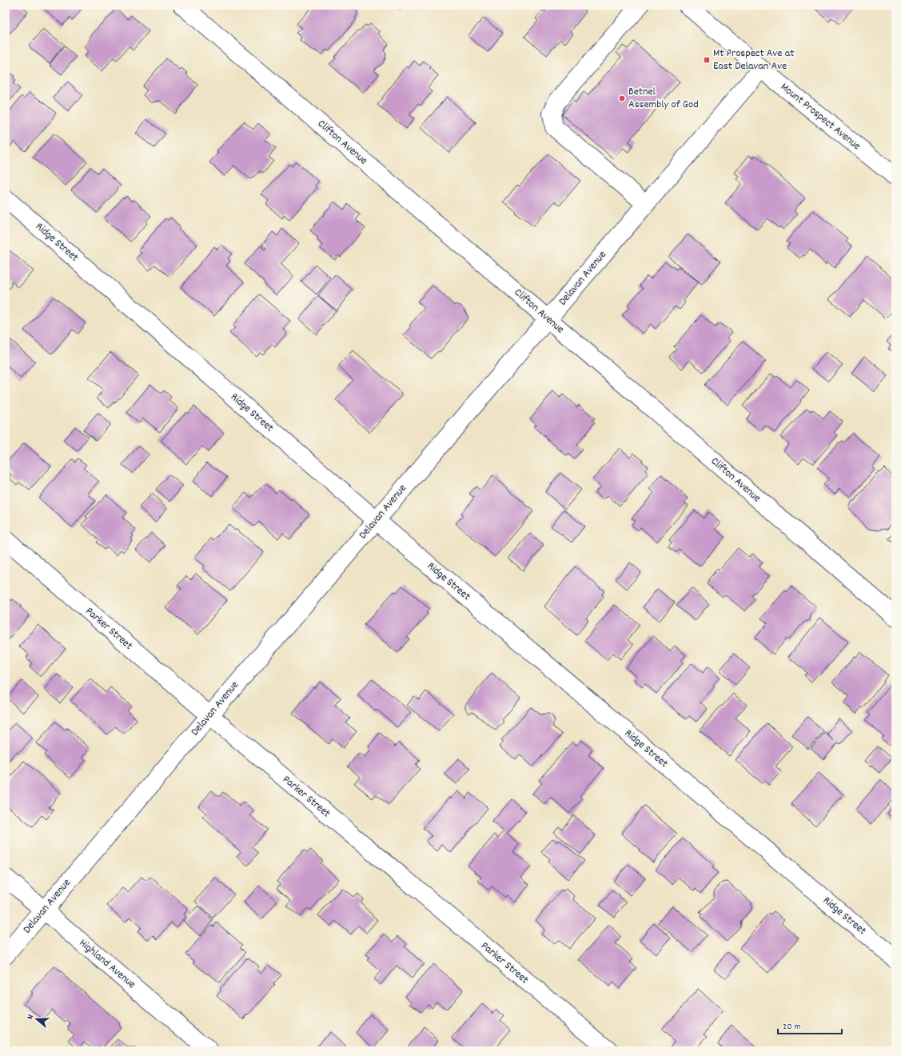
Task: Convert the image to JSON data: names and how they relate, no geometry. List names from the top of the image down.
{
  "streets": {
    "street": [
      "Mount Prospect Avenue",
      "Clifton Avenue",
      "Ridge Street",
      "Delavan Avenue",
      "Parker Street",
      "Highland Avenue"
    ]
  },
  "crossings": [
    ["Mount Prospect Avenue", "Delavan Avenue"],
    ["Clifton Avenue", "Delavan Avenue"],
    ["Ridge Street", "Delavan Avenue"],
    ["Delavan Avenue", "Parker Street"],
    ["Delavan Avenue", "Highland Avenue"]
  ],
  "places": {
    "transit": ["Mt Prospect Ave at East Delavan Ave"],
    "other": ["Betnel Assembly of God"]
  },
  "scale_bar": "20 m",
  "north": "left"
}
